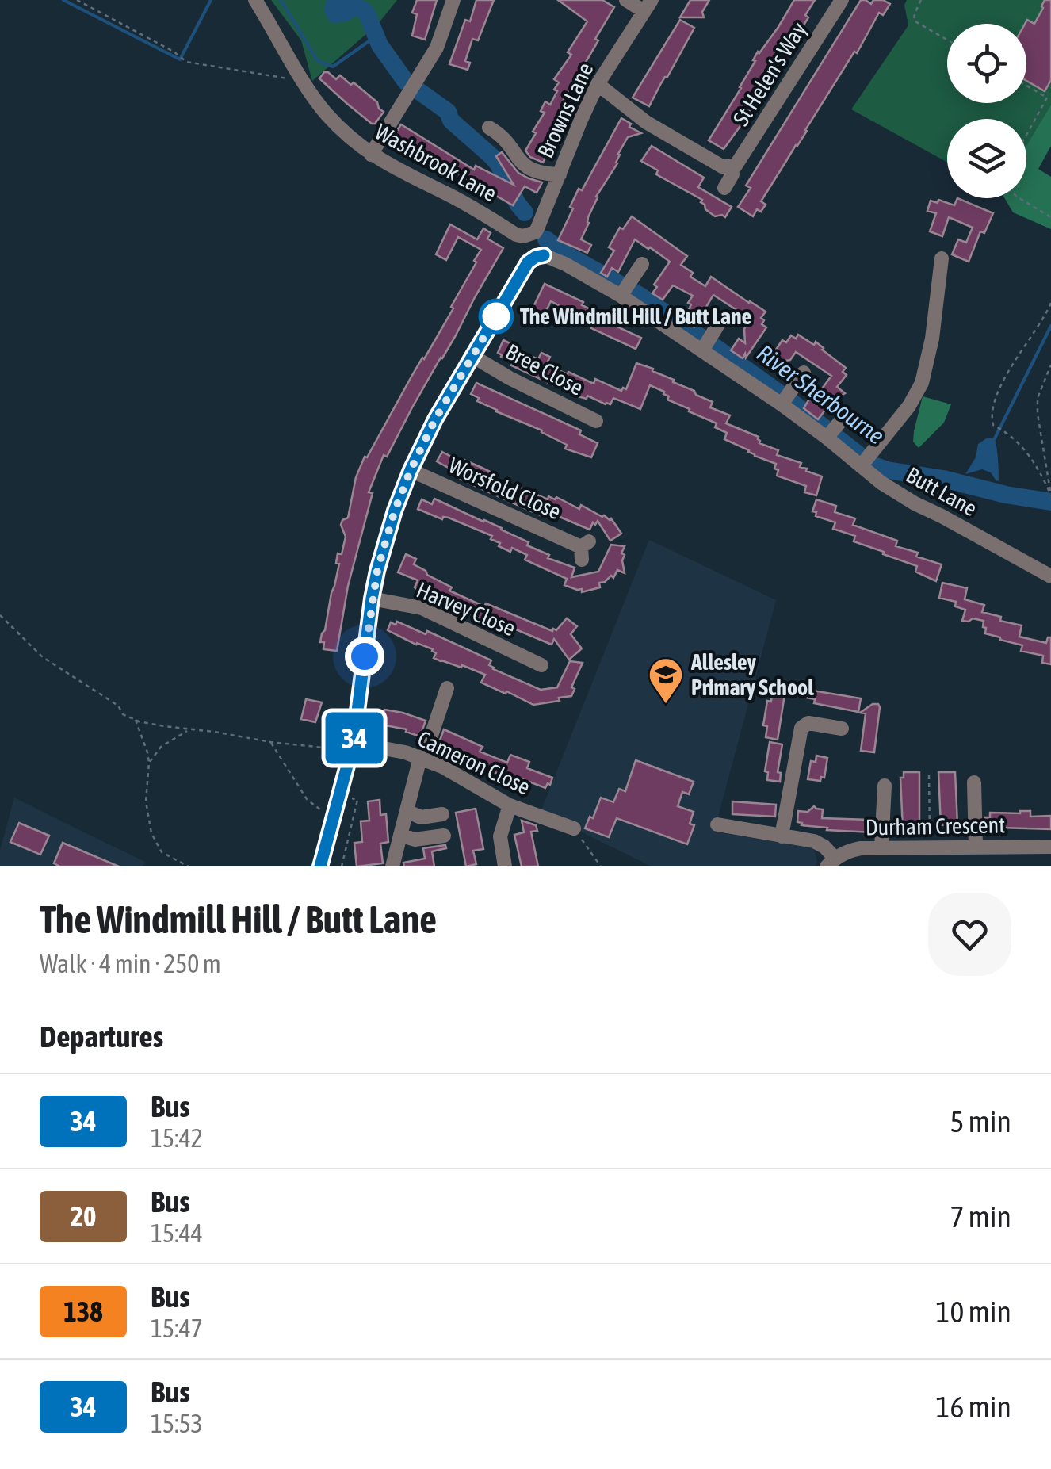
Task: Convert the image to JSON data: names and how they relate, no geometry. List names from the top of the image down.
{
  "streets": {
    "street": [
      "St Helen's Way",
      "Browns Lane",
      "Washbrook Lane",
      "Bree Close",
      "Worsfold Close",
      "Butt Lane",
      "Harvey Close",
      "Cameron Close",
      "Durham Crescent"
    ]
  },
  "crossings": [
    ["Browns Lane", "Washbrook Lane"]
  ],
  "water": ["River Sherbourne"],
  "places": {
    "other": ["The Windmill Hill / Butt Lane"],
    "school or university": ["Allesley Primary School"]
  },
  "lines": ["bus line 34"],
  "page": {
    "on_map": "34",
    "heading": [
      ["The Windmill Hill / Butt Lane", "Walk · 4 min · 250 m"],
      "Departures"
    ],
    "list": [
      {
        "mark": "34",
        "name": "Bus",
        "note": "15:42",
        "value": "5 min"
      },
      {
        "mark": "20",
        "name": "Bus",
        "note": "15:44",
        "value": "7 min"
      },
      {
        "mark": "138",
        "name": "Bus",
        "note": "15:47",
        "value": "10 min"
      },
      {
        "mark": "34",
        "name": "Bus",
        "note": "15:53",
        "value": "16 min"
      }
    ]
  }
}
